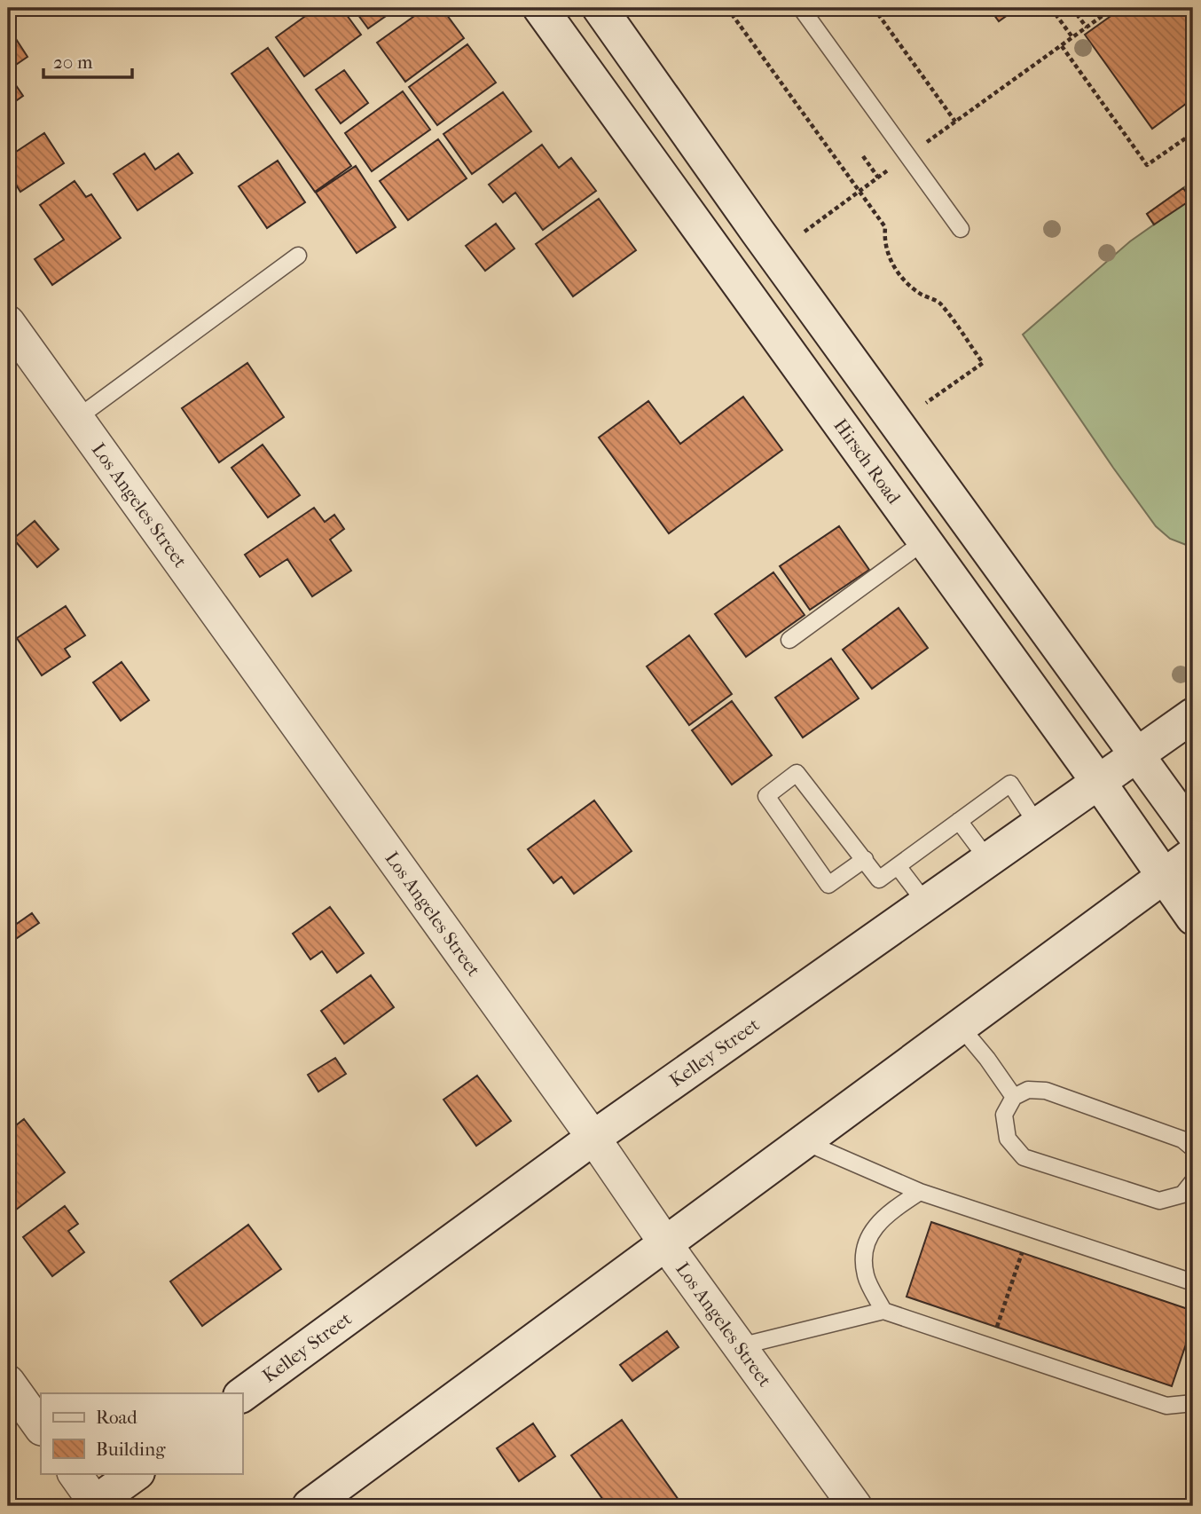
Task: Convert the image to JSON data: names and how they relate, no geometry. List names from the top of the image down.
{
  "streets": {
    "main road": ["Hirsch Road", "Kelley Street"],
    "street": ["Los Angeles Street"]
  },
  "crossings": [
    ["Hirsch Road", "Kelley Street"],
    ["Los Angeles Street", "Kelley Street"]
  ],
  "legend": ["Road", "Building"],
  "scale_bar": "20 m"
}
